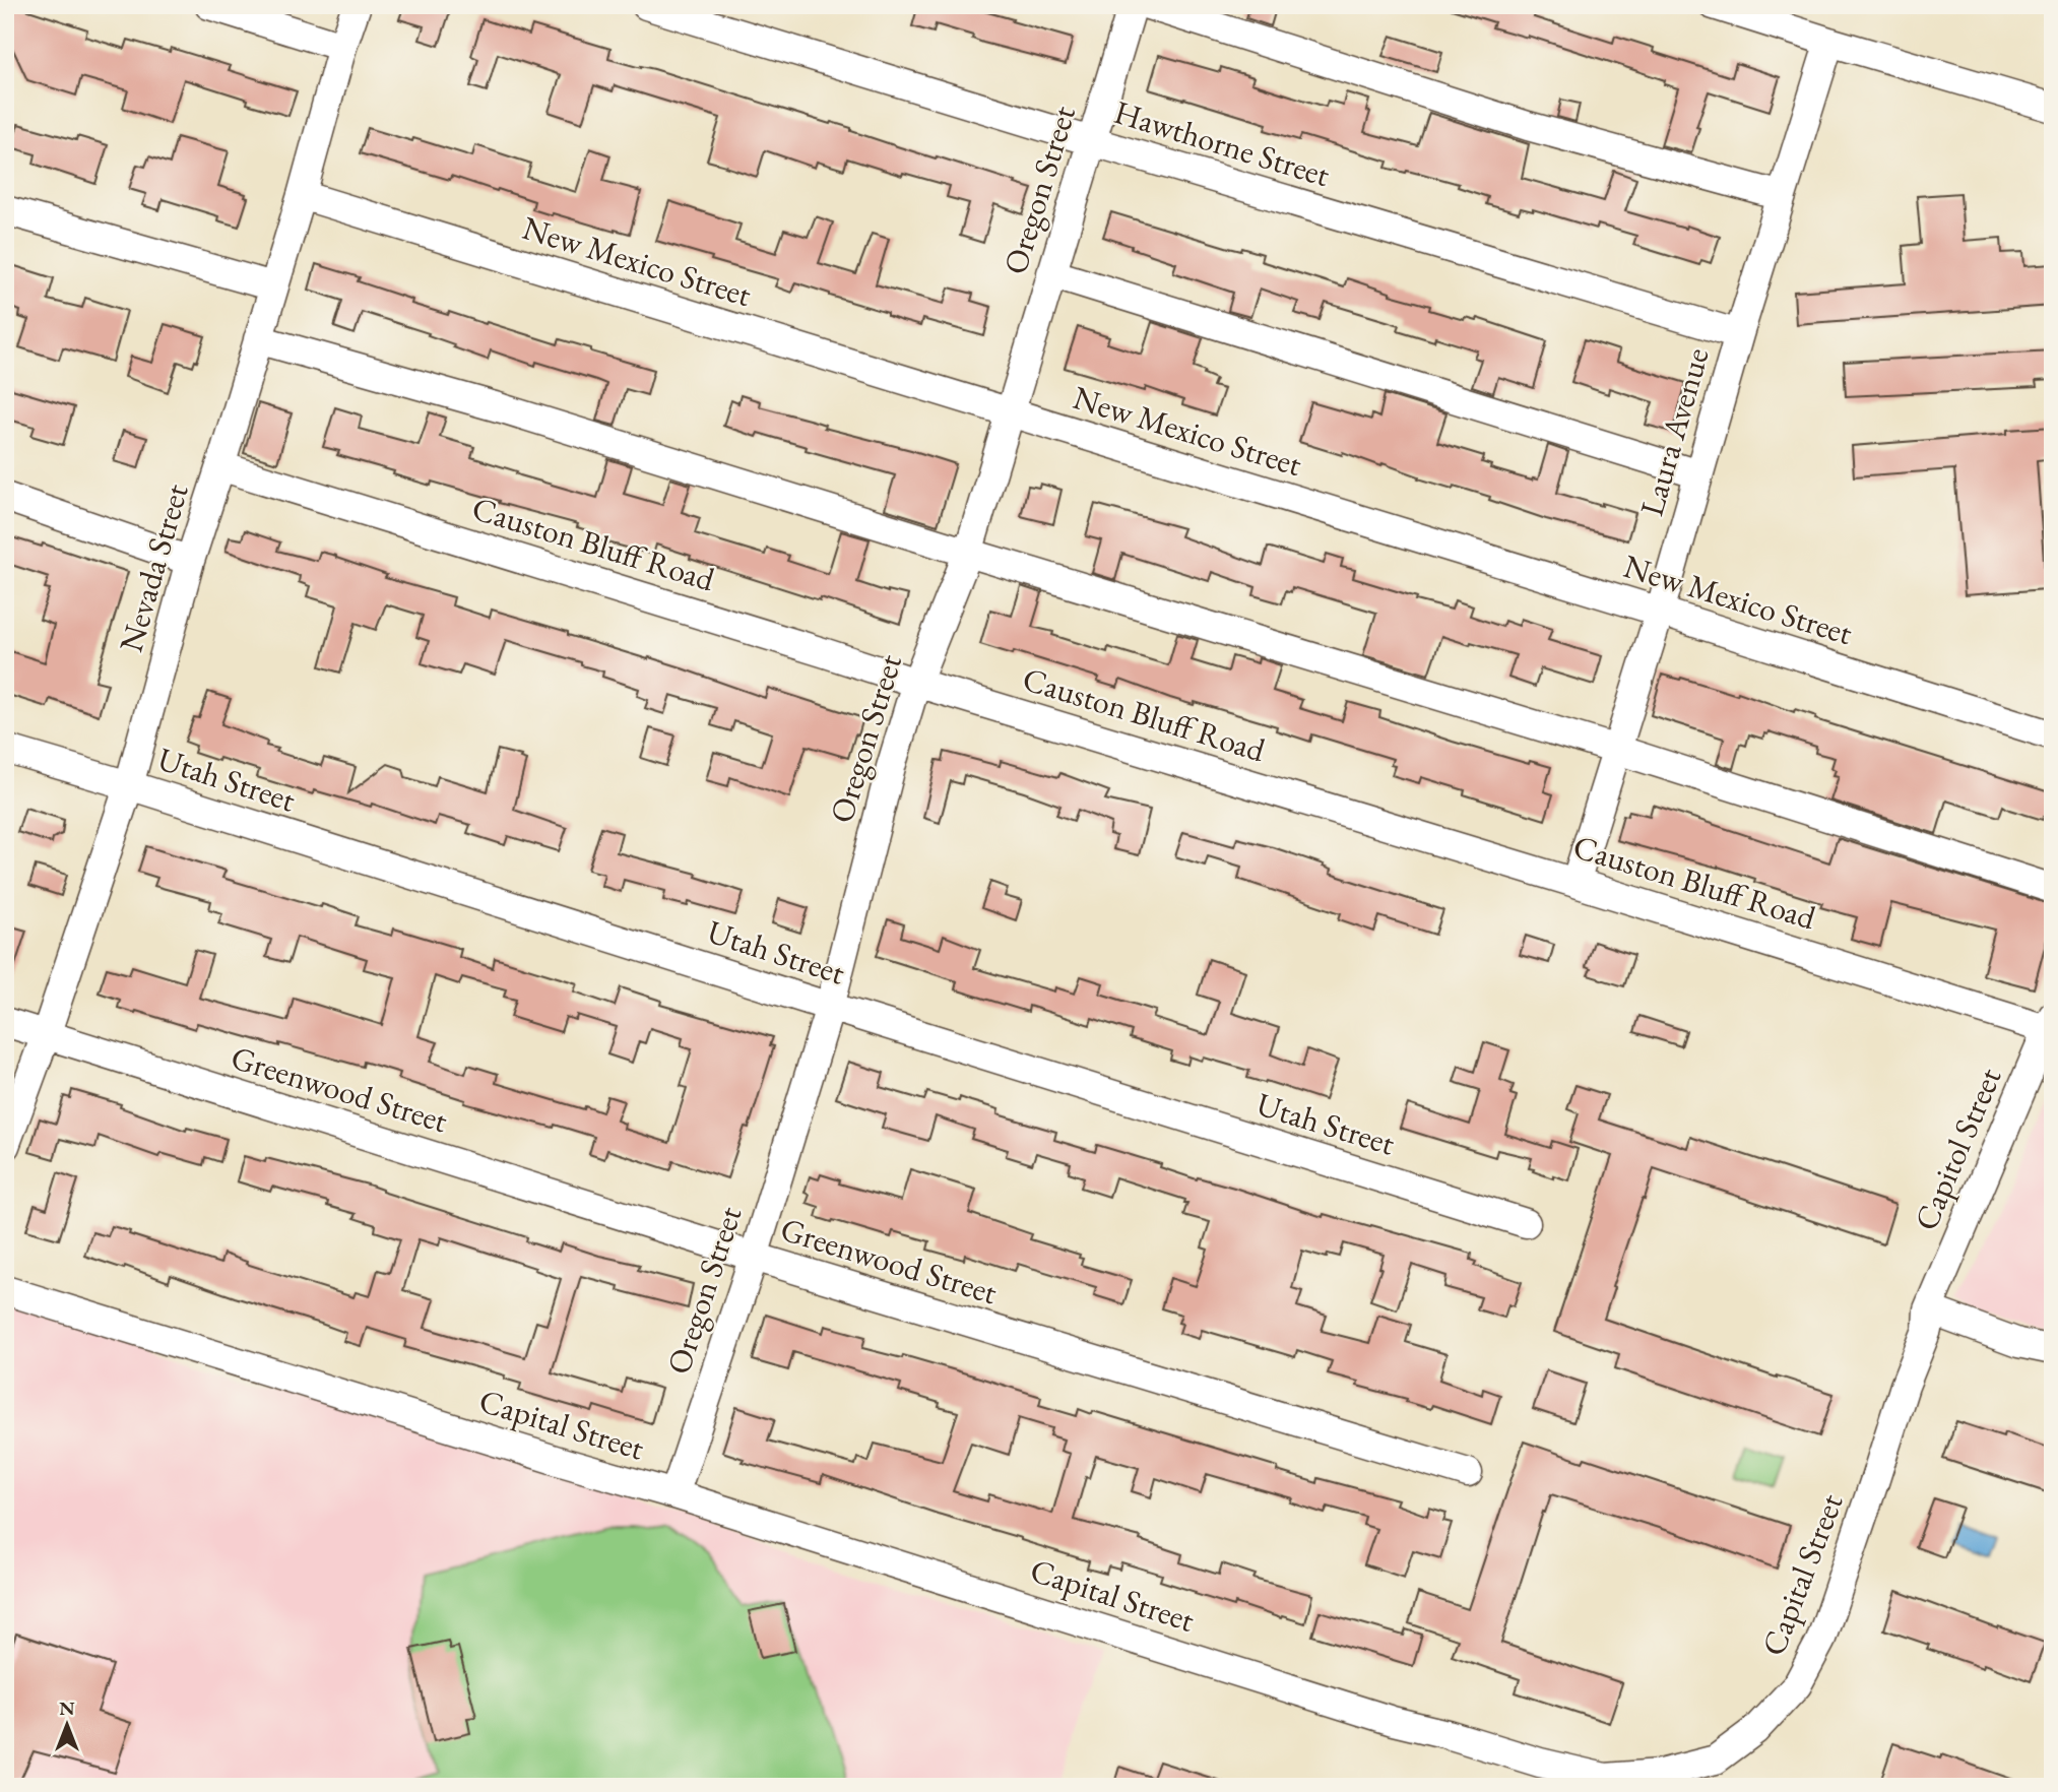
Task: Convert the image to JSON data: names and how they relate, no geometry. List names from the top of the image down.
{
  "streets": {
    "street": [
      "Hawthorne Street",
      "Oregon Street",
      "New Mexico Street",
      "Laura Avenue",
      "Causton Bluff Road",
      "Nevada Street",
      "Utah Street",
      "Greenwood Street",
      "Capitol Street",
      "Capital Street"
    ]
  },
  "crossings": [
    ["Hawthorne Street", "Oregon Street"],
    ["Hawthorne Street", "Laura Avenue"],
    ["Oregon Street", "New Mexico Street"],
    ["Oregon Street", "Causton Bluff Road"],
    ["Oregon Street", "Utah Street"],
    ["Oregon Street", "Greenwood Street"],
    ["Oregon Street", "Capital Street"],
    ["New Mexico Street", "Laura Avenue"],
    ["New Mexico Street", "Nevada Street"],
    ["Laura Avenue", "Causton Bluff Road"],
    ["Causton Bluff Road", "Nevada Street"],
    ["Causton Bluff Road", "Capitol Street"],
    ["Nevada Street", "Utah Street"],
    ["Nevada Street", "Greenwood Street"],
    ["Capitol Street", "Capital Street"]
  ],
  "north": "top"
}
